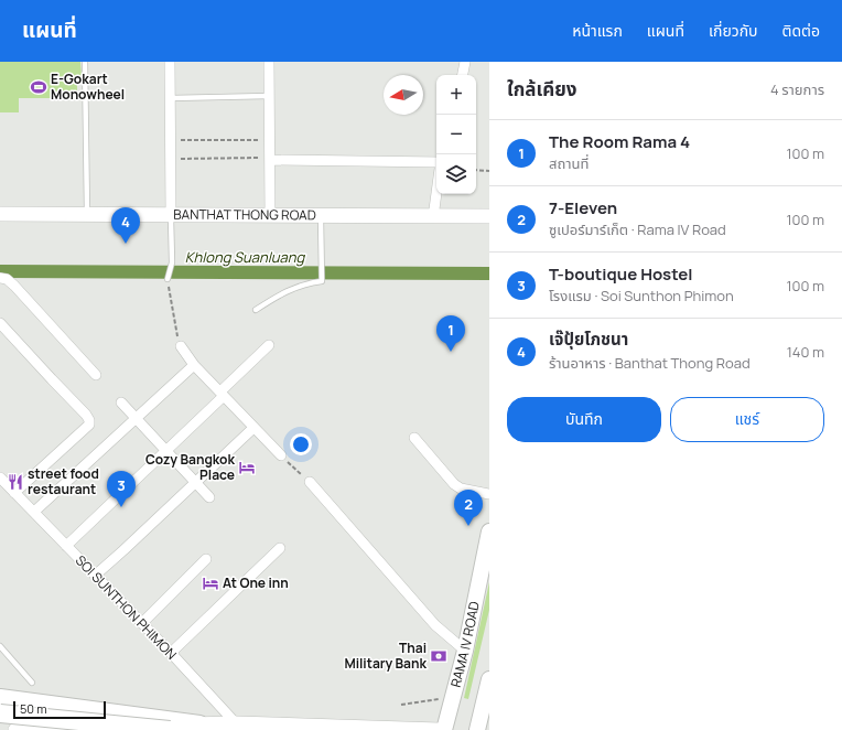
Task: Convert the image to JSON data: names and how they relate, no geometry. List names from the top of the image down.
{
  "streets": {
    "main road": ["BANTHAT THONG ROAD", "RAMA IV ROAD"],
    "street": ["SOI SUNTHON PHIMON"]
  },
  "water": ["Khlong Suanluang"],
  "places": {
    "sports": ["E-Gokart Monowheel"],
    "hotel": ["Cozy Bangkok Place", "At One inn"],
    "restaurant": ["street food restaurant"],
    "bank": ["Thai Military Bank"]
  },
  "scale_bar": "50 m",
  "north": "left",
  "page": {
    "header": "แผนที่",
    "nav": [
      "หน้าแรก",
      "แผนที่",
      "เกี่ยวกับ",
      "ติดต่อ"
    ],
    "heading": ["ใกล้เคียง", "4 รายการ"],
    "map_buttons": ["+", "−"],
    "list": [
      {
        "mark": "1",
        "name": "The Room Rama 4",
        "note": "สถานที่",
        "value": "100 m"
      },
      {
        "mark": "2",
        "name": "7-Eleven",
        "note": "ซูเปอร์มาร์เก็ต · Rama IV Road",
        "value": "100 m"
      },
      {
        "mark": "3",
        "name": "T-boutique Hostel",
        "note": "โรงแรม · Soi Sunthon Phimon",
        "value": "100 m"
      },
      {
        "mark": "4",
        "name": "เจ๊ปุ้ยโภชนา",
        "note": "ร้านอาหาร · Banthat Thong Road",
        "value": "140 m"
      }
    ],
    "pins": [
      "4",
      "1",
      "3",
      "2"
    ],
    "buttons": ["บันทึก", "แชร์"],
    "scale": "50 m"
  }
}
